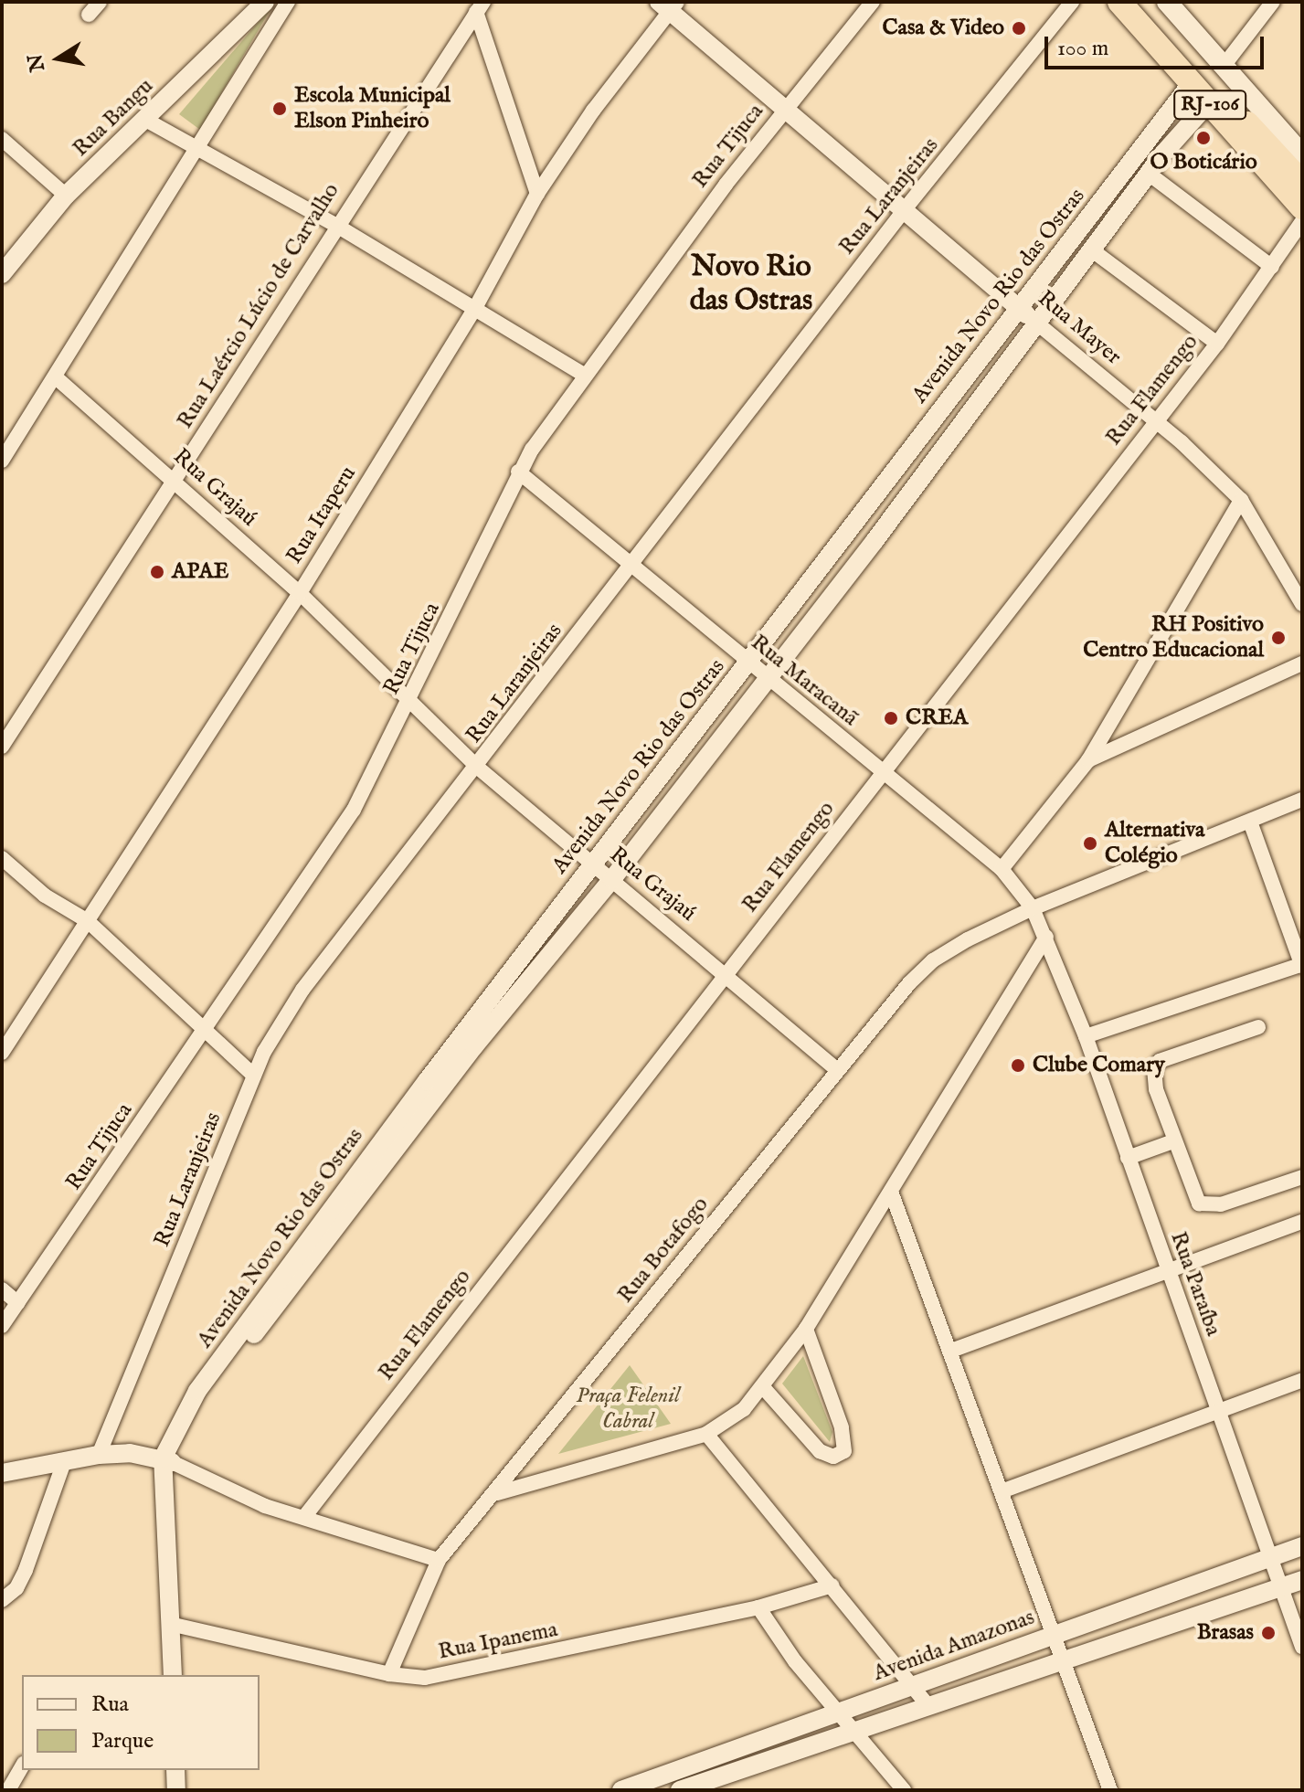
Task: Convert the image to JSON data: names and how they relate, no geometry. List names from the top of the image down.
{
  "streets": {
    "highway": ["RJ-106"],
    "street": [
      "Rua Bangu",
      "Rua Tijuca",
      "Rua Laranjeiras",
      "Avenida Novo Rio das Ostras",
      "Rua Laércio Lúcio de Carvalho",
      "Rua Mayer",
      "Rua Flamengo",
      "Rua Grajaú",
      "Rua Itaperu",
      "Rua Maracanã",
      "Rua Botafogo",
      "Rua Paraíba",
      "Rua Ipanema",
      "Avenida Amazonas"
    ]
  },
  "crossings": [
    ["RJ-106", "Avenida Novo Rio das Ostras"],
    ["Rua Tijuca", "Rua Mayer"],
    ["Rua Tijuca", "Rua Grajaú"],
    ["Rua Tijuca", "Rua Maracanã"],
    ["Rua Laranjeiras", "Rua Mayer"],
    ["Rua Laranjeiras", "Rua Grajaú"],
    ["Rua Laranjeiras", "Rua Maracanã"],
    ["Avenida Novo Rio das Ostras", "Rua Mayer"],
    ["Avenida Novo Rio das Ostras", "Rua Grajaú"],
    ["Avenida Novo Rio das Ostras", "Rua Maracanã"],
    ["Avenida Novo Rio das Ostras", "Rua Ipanema"],
    ["Rua Laércio Lúcio de Carvalho", "Rua Grajaú"],
    ["Rua Mayer", "Rua Flamengo"],
    ["Rua Mayer", "Rua Itaperu"],
    ["Rua Flamengo", "Rua Grajaú"],
    ["Rua Flamengo", "Rua Maracanã"],
    ["Rua Grajaú", "Rua Itaperu"],
    ["Rua Grajaú", "Rua Botafogo"],
    ["Rua Maracanã", "Rua Botafogo"],
    ["Rua Maracanã", "Rua Paraíba"],
    ["Rua Botafogo", "Rua Ipanema"],
    ["Rua Paraíba", "Avenida Amazonas"]
  ],
  "districts": ["Novo Rio das Ostras"],
  "parks": ["Praça Felenil Cabral"],
  "places": [
    "Casa & Video",
    "Escola Municipal Elson Pinheiro",
    "O Boticário",
    "APAE",
    "RH Positivo Centro Educacional",
    "CREA",
    "Alternativa Colégio",
    "Clube Comary",
    "Brasas"
  ],
  "legend": ["Rua", "Parque"],
  "scale_bar": "100 m",
  "north": "left"
}
